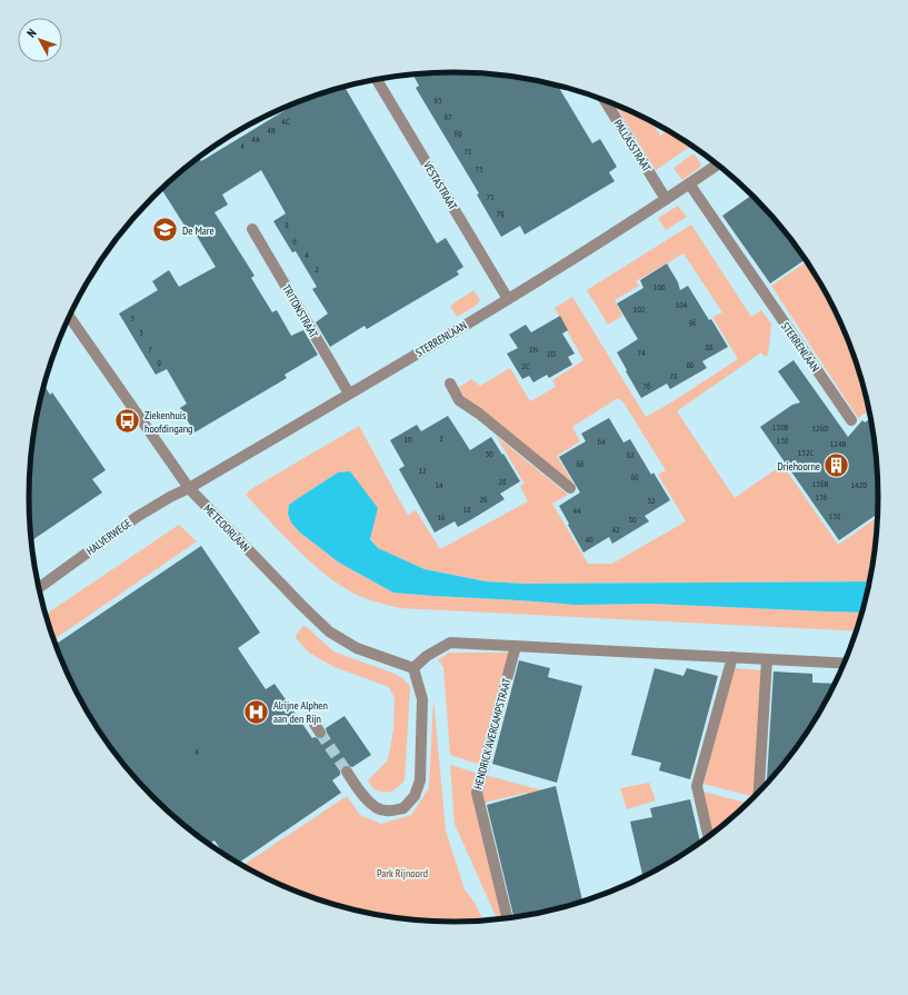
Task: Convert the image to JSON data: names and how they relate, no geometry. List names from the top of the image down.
{
  "streets": {
    "street": [
      "PALLASSTRAAT",
      "VESTASTRAAT",
      "TRITONSTRAAT",
      "STERRENLAAN",
      "METEOORLAAN",
      "HALVERWEGE",
      "HENDRICK AVERCAMPSTRAAT"
    ]
  },
  "crossings": [
    ["PALLASSTRAAT", "STERRENLAAN"],
    ["VESTASTRAAT", "STERRENLAAN"],
    ["TRITONSTRAAT", "STERRENLAAN"],
    ["STERRENLAAN", "METEOORLAAN"],
    ["STERRENLAAN", "HALVERWEGE"],
    ["METEOORLAAN", "HALVERWEGE"]
  ],
  "parks": ["Park Rijnoord"],
  "places": {
    "school or university": ["De Mare"],
    "bus stop": ["Ziekenhuis hoofdingang"],
    "building": ["Driehoorne"],
    "hospital": ["Alrijne Alphen aan den Rijn"]
  },
  "house_numbers": [
    "65",
    "67",
    "4C",
    "4B",
    "69",
    "4A",
    "4",
    "71",
    "73",
    "75",
    "79",
    "8",
    "6",
    "4",
    "2",
    "100",
    "104",
    "102",
    "3",
    "96",
    "5",
    "88",
    "7",
    "2N",
    "74",
    "2D",
    "9",
    "86",
    "2C",
    "78",
    "76",
    "130B",
    "126D",
    "2",
    "10",
    "130",
    "64",
    "124B",
    "132C",
    "30",
    "62",
    "66",
    "12",
    "60",
    "28",
    "136B",
    "14",
    "142D",
    "136",
    "26",
    "52",
    "18",
    "44",
    "138",
    "16",
    "50",
    "42",
    "40",
    "4"
  ],
  "north": "top left"
}
